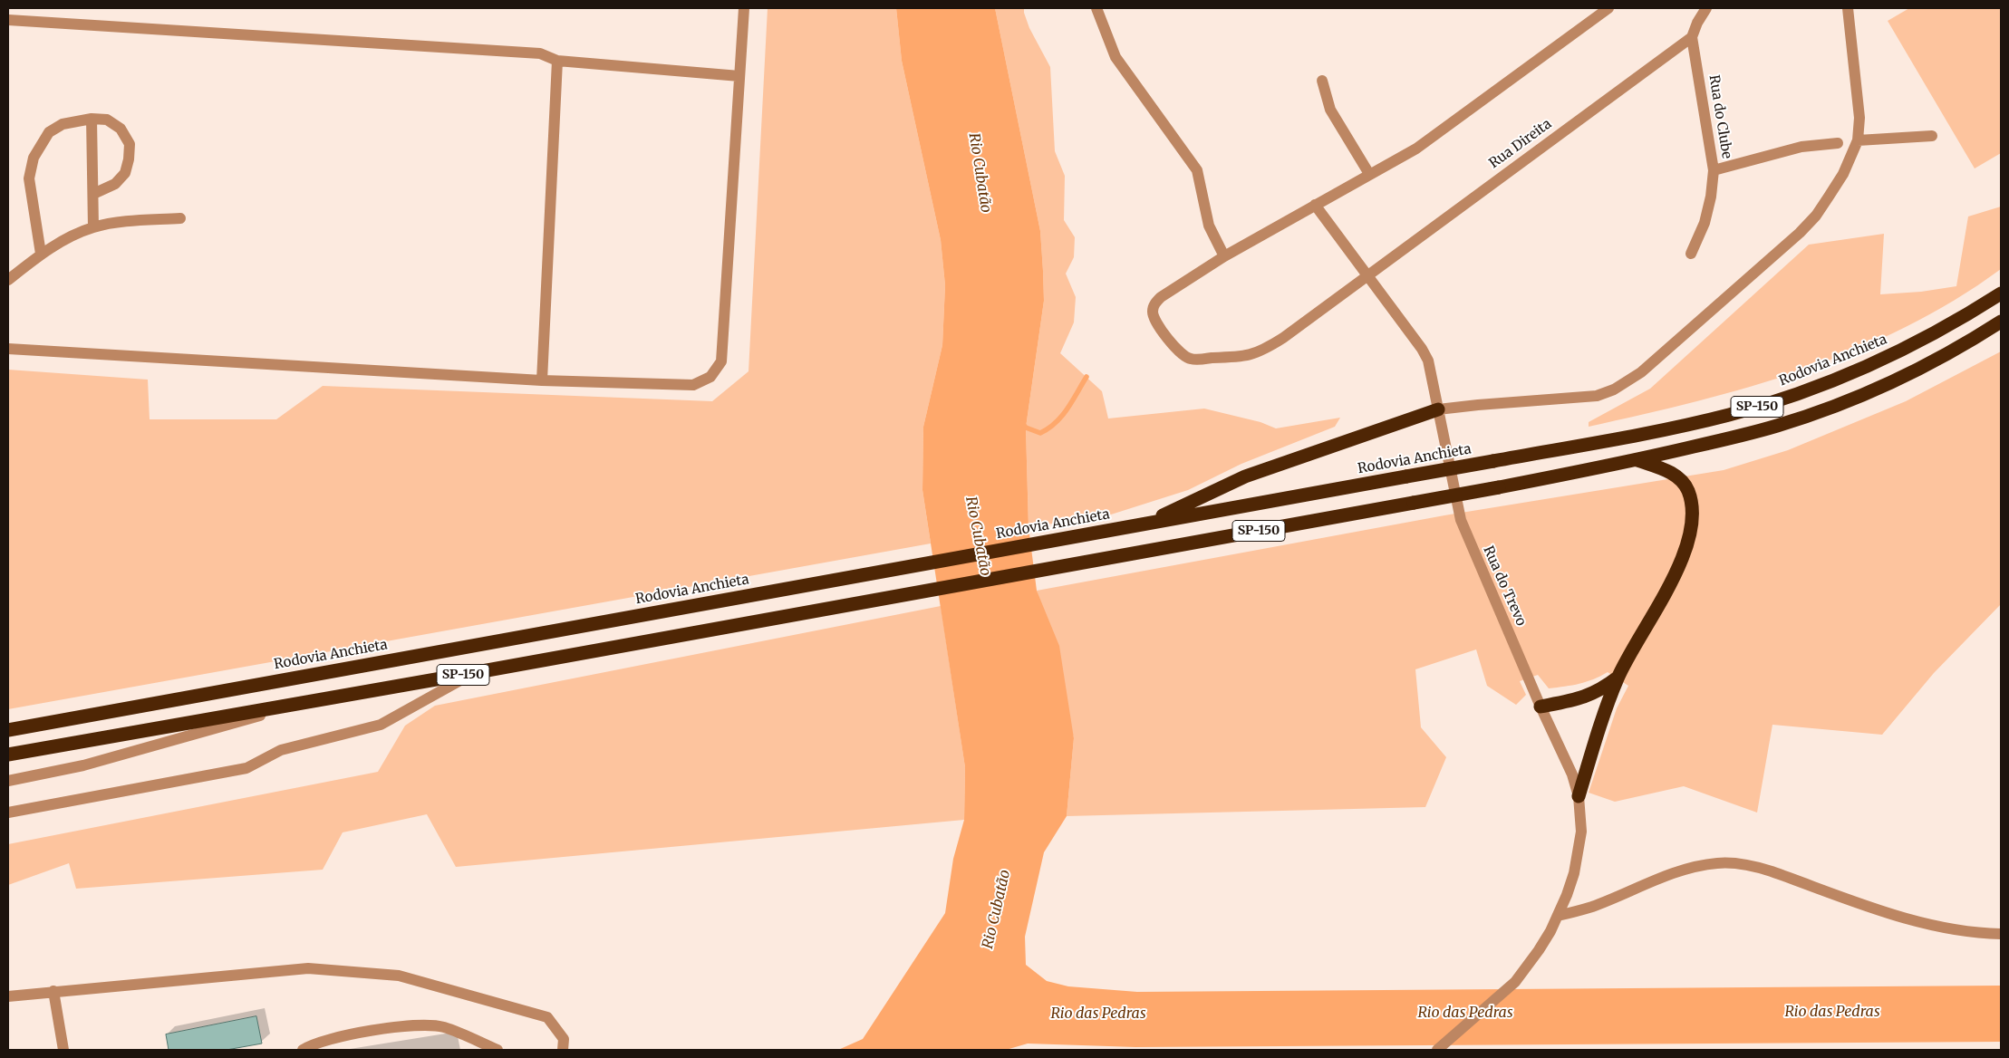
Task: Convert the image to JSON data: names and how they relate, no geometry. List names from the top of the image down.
{
  "streets": {
    "highway": ["Rodovia Anchieta", "SP-150"],
    "street": ["Rua do Clube", "Rua Direita", "Rua do Trevo"]
  },
  "crossings": [
    ["Rua do Clube", "Rua Direita"],
    ["Rua Direita", "Rua do Trevo"]
  ],
  "water": ["Rio Cubatão", "Rio das Pedras"]
}
